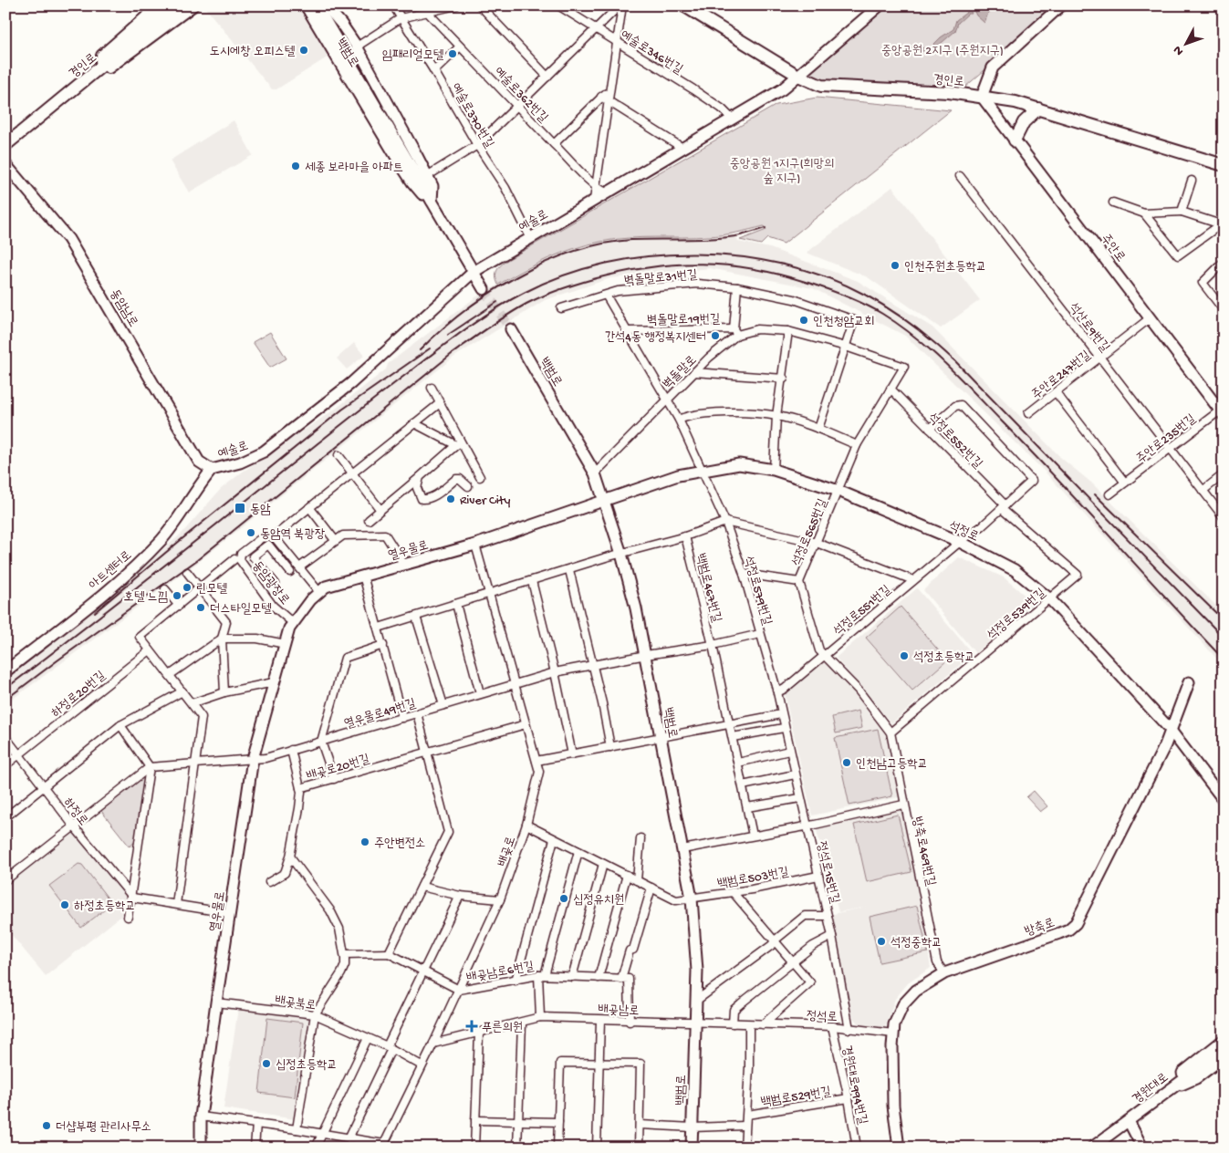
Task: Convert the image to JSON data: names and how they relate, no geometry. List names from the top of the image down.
{
  "streets": {
    "main road": [
      "백범로",
      "경인로",
      "예술로",
      "주안로",
      "동암남로",
      "석정로",
      "열우물로",
      "아트센터로",
      "방축로",
      "경원대로"
    ],
    "street": [
      "예술로346번길",
      "예술로362번길",
      "예술로370번길",
      "벽돌말로31번길",
      "벽돌말로19번길",
      "석산로9번길",
      "벽돌말로",
      "주안로247번길",
      "주안로235번길",
      "석정로552번길",
      "석정로565번길",
      "동암광장로",
      "백범로467번길",
      "석정로579번길",
      "석정로551번길",
      "석정로539번길",
      "하정로20번길",
      "열우물로49번길",
      "배곶로20번길",
      "하정로",
      "배곶로",
      "방축로469번길",
      "정석로15번길",
      "백범로503번길",
      "배곶남로6번길",
      "배곶북로",
      "배곶남로",
      "정석로",
      "경원대로994번길",
      "백범로529번길"
    ]
  },
  "crossings": [
    ["예술로346번길", "예술로"],
    ["백범로", "예술로"],
    ["백범로", "벽돌말로"],
    ["백범로", "석정로"],
    ["백범로", "열우물로"],
    ["백범로", "열우물로49번길"],
    ["백범로", "백범로503번길"],
    ["백범로", "배곶남로"],
    ["백범로", "정석로"],
    ["경인로", "예술로"],
    ["경인로", "주안로"],
    ["예술로362번길", "예술로"],
    ["예술로370번길", "예술로"],
    ["예술로", "동암남로"],
    ["예술로", "아트센터로"],
    ["주안로", "주안로247번길"],
    ["주안로", "주안로235번길"],
    ["벽돌말로31번길", "벽돌말로"],
    ["벽돌말로31번길", "석정로579번길"],
    ["동암남로", "아트센터로"],
    ["벽돌말로19번길", "벽돌말로"],
    ["벽돌말로19번길", "석정로579번길"],
    ["석산로9번길", "주안로247번길"],
    ["석산로9번길", "주안로235번길"],
    ["벽돌말로", "석정로565번길"],
    ["벽돌말로", "석정로579번길"],
    ["석정로552번길", "석정로565번길"],
    ["석정로552번길", "석정로539번길"],
    ["석정로", "석정로565번길"],
    ["석정로", "열우물로"],
    ["석정로", "석정로579번길"],
    ["석정로", "석정로551번길"],
    ["석정로", "석정로539번길"],
    ["석정로", "방축로"],
    ["석정로565번길", "석정로579번길"],
    ["석정로565번길", "석정로551번길"],
    ["열우물로", "동암광장로"],
    ["열우물로", "열우물로49번길"],
    ["열우물로", "배곶로"],
    ["열우물로", "배곶북로"],
    ["백범로467번길", "열우물로49번길"],
    ["석정로579번길", "석정로551번길"],
    ["석정로579번길", "열우물로49번길"],
    ["석정로579번길", "정석로15번길"],
    ["석정로539번길", "방축로469번길"],
    ["하정로20번길", "하정로"],
    ["열우물로49번길", "배곶로"],
    ["배곶로20번길", "배곶로"],
    ["배곶로", "백범로503번길"],
    ["배곶로", "배곶남로6번길"],
    ["배곶로", "배곶북로"],
    ["배곶로", "배곶남로"],
    ["방축로469번길", "방축로"],
    ["정석로15번길", "백범로503번길"],
    ["정석로15번길", "정석로"],
    ["방축로", "정석로"],
    ["배곶남로", "정석로"],
    ["정석로", "경원대로994번길"],
    ["정석로", "백범로529번길"],
    ["경원대로994번길", "백범로529번길"]
  ],
  "parks": ["중앙공원 2지구 (주원지구)", "중앙공원 1지구(희망의 숲 지구)"],
  "places": {
    "other": [
      "도시에창 오피스텔",
      "임패리얼모텔",
      "세종 보라마을 아파트",
      "인천주원초등학교",
      "인천청암교회",
      "간석4동 행정복지센터",
      "River City",
      "동암역 북광장",
      "린모텔",
      "호텔 느낌",
      "더스타일모텔",
      "석정초등학교",
      "인천남고등학교",
      "주안변전소",
      "십정유치원",
      "하정초등학교",
      "석정중학교",
      "십정초등학교",
      "더샵부평 관리사무소"
    ],
    "transit": ["동암"],
    "health": ["푸른의원"]
  },
  "north": "bottom left"
}
